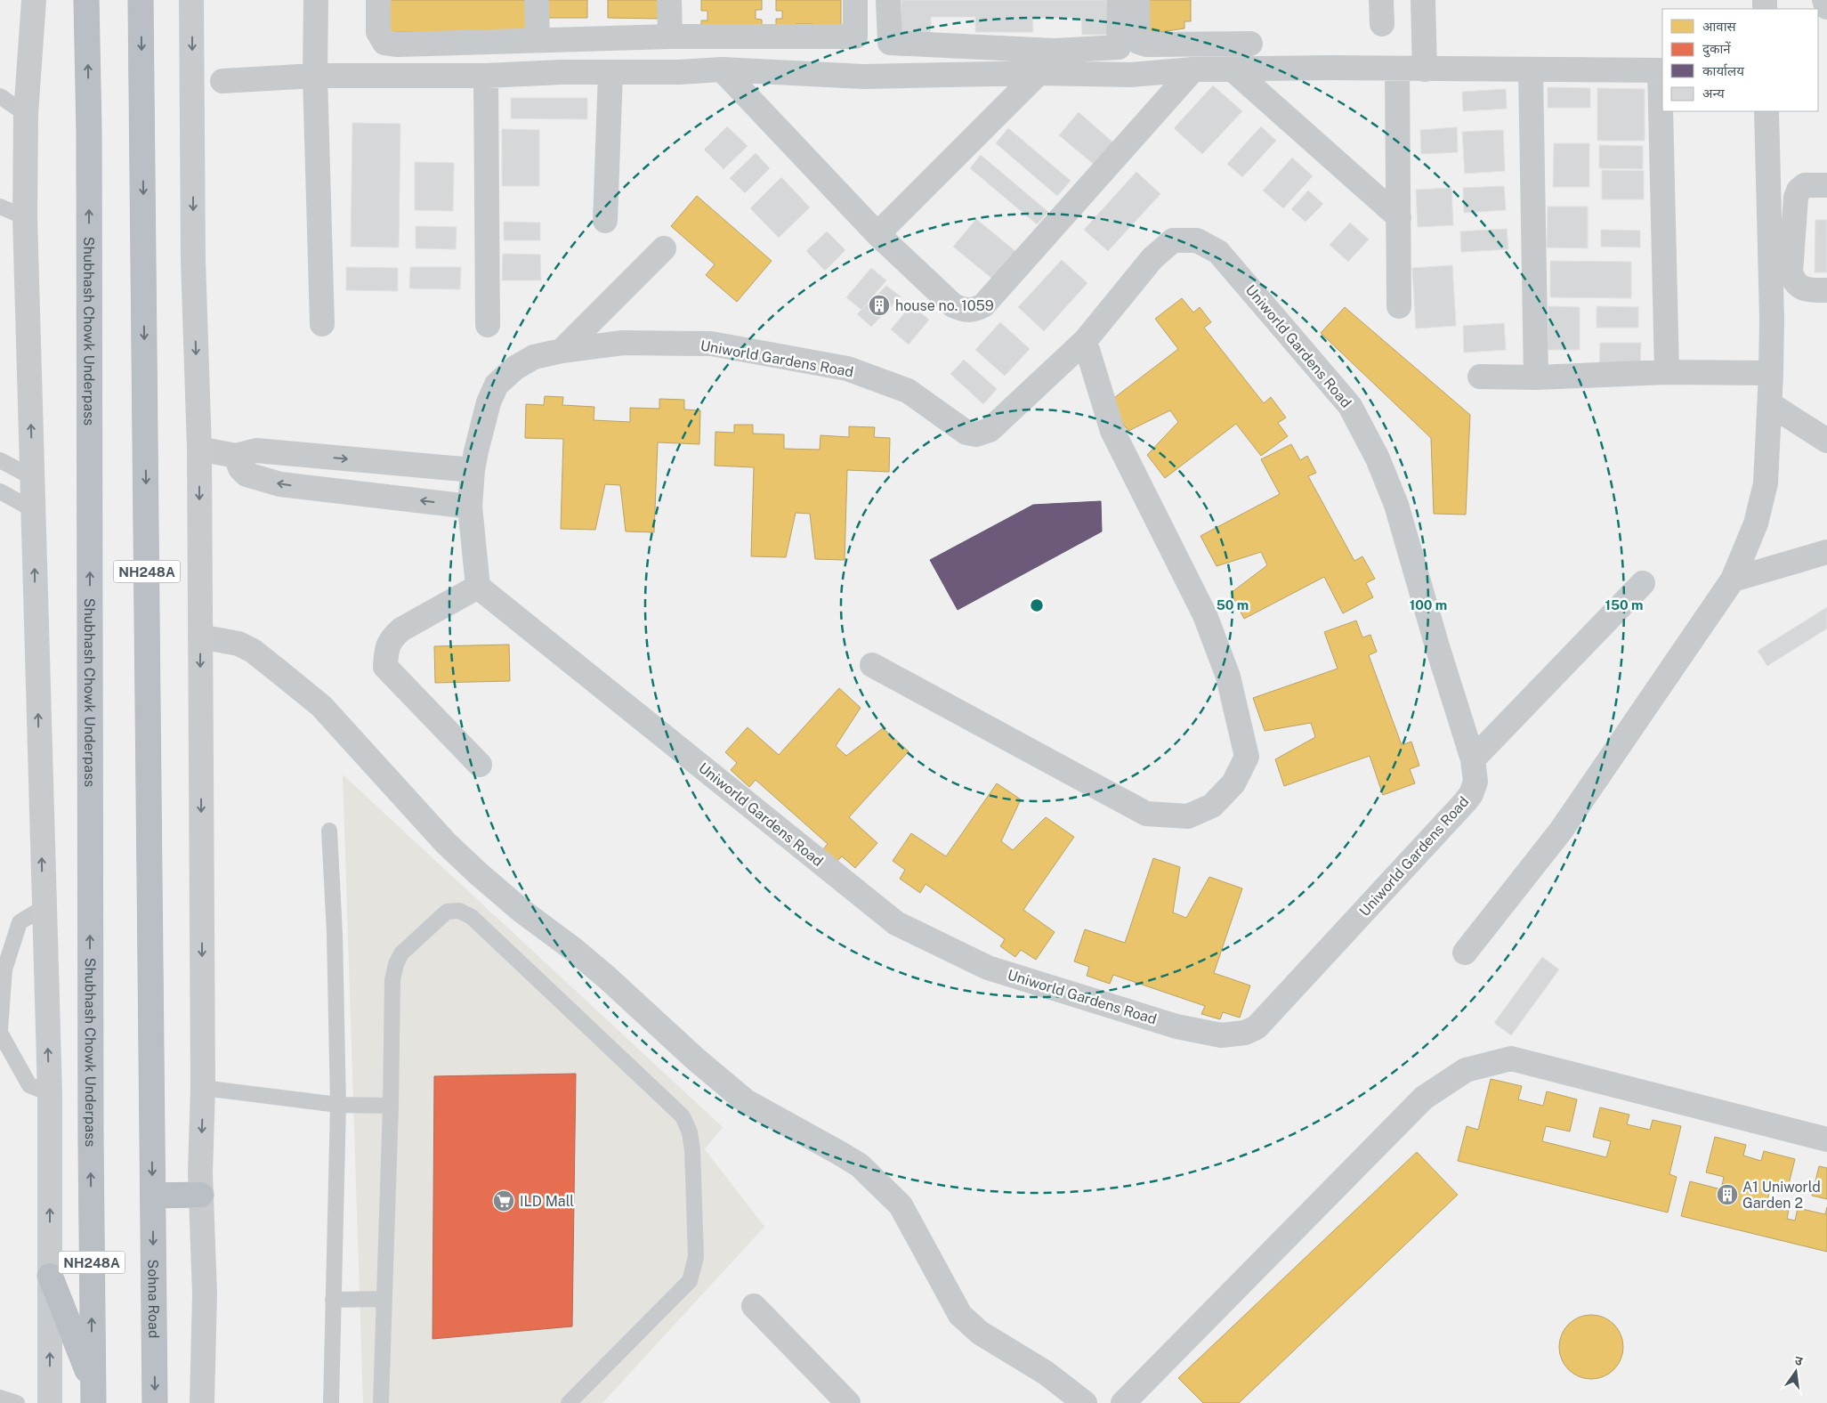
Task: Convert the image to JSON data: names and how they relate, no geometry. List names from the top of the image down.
{
  "streets": {
    "highway": ["Shubhash Chowk Underpass", "NH248A", "Sohna Road"],
    "street": ["Uniworld Gardens Road"]
  },
  "crossings": [
    ["NH248A", "Sohna Road"]
  ],
  "places": {
    "building": ["house no. 1059", "A1 Uniworld Garden 2"],
    "supermarket": ["ILD Mall"]
  },
  "legend": [
    "आवास",
    "दुकानें",
    "कार्यालय",
    "अन्य"
  ],
  "north": "top",
  "rings": ["50 m", "100 m", "150 m"]
}
